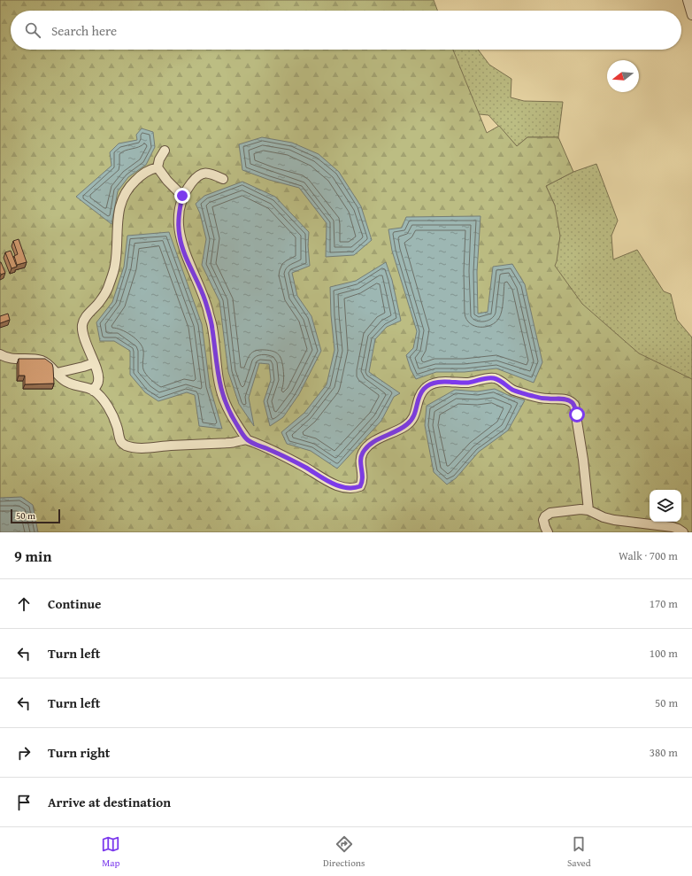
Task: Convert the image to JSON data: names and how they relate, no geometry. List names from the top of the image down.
{
  "scale_bar": "50 m",
  "north": "left",
  "page": {
    "search": "Search here",
    "scale": "50 m",
    "heading": ["9 min", "Walk · 700 m"],
    "list": [
      ["Continue", "170 m"],
      ["Turn left", "100 m"],
      ["Turn left", "50 m"],
      ["Turn right", "380 m"],
      "Arrive at destination"
    ],
    "nav": ["Map", "Directions", "Saved"]
  }
}
